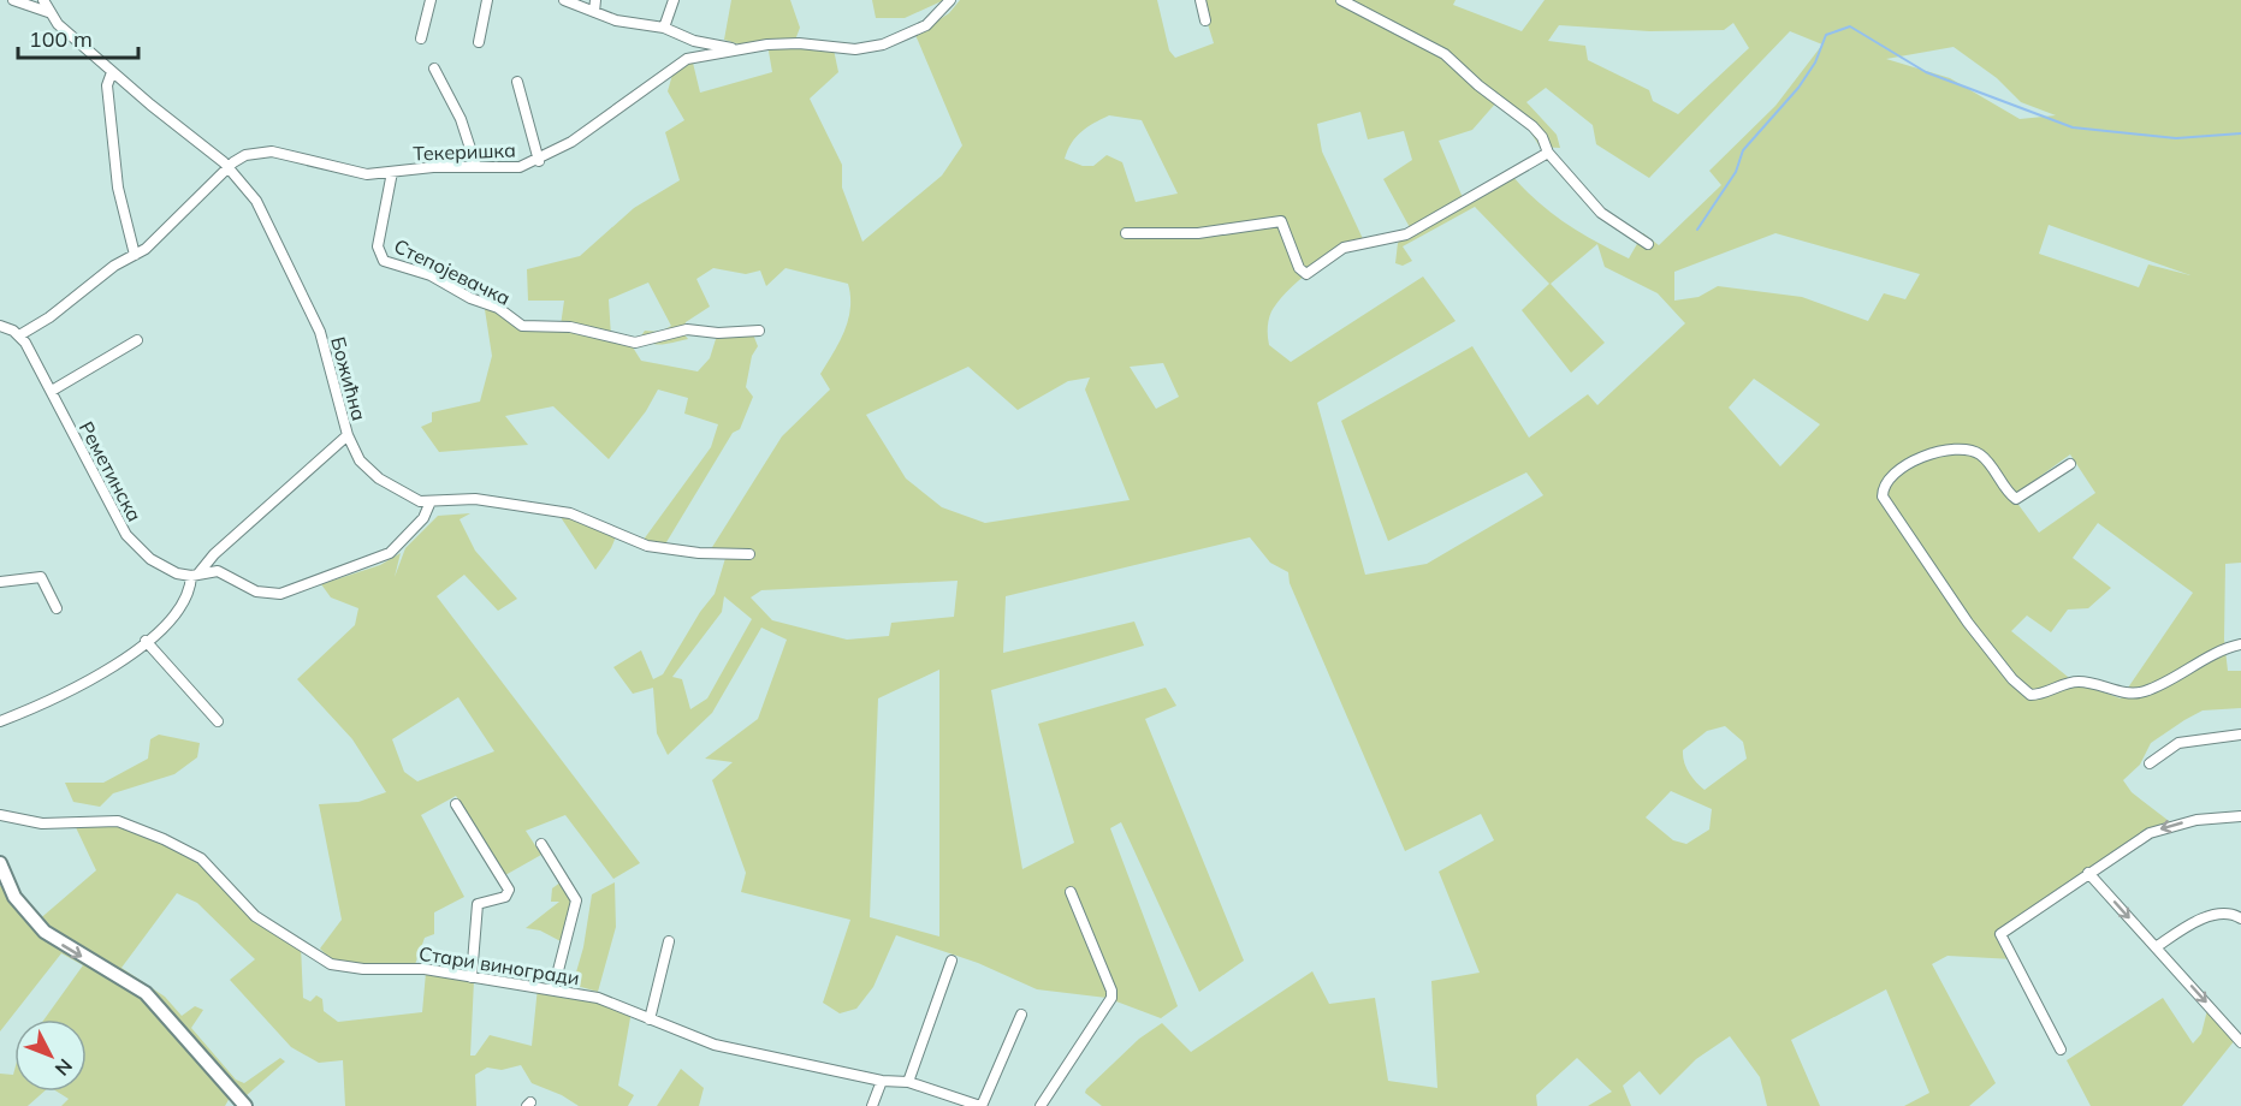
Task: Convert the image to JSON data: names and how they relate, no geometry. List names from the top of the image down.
{
  "streets": {
    "street": [
      "Текеришка",
      "Степојевачка",
      "Божићна",
      "Реметинска",
      "Стари виногради"
    ]
  },
  "crossings": [
    ["Текеришка", "Степојевачка"],
    ["Текеришка", "Божићна"],
    ["Текеришка", "Реметинска"],
    ["Божићна", "Реметинска"]
  ],
  "scale_bar": "100 m",
  "north": "bottom right"
}
